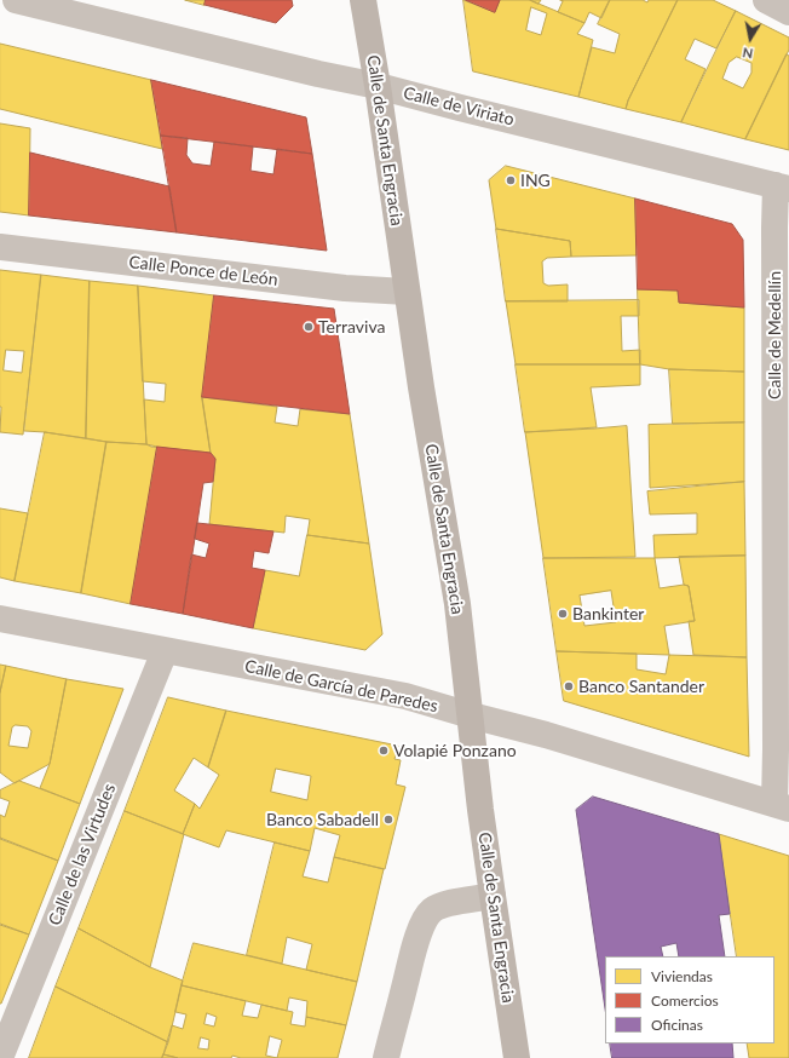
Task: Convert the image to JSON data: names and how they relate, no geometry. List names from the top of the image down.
{
  "streets": {
    "main road": ["Calle de Santa Engracia"],
    "street": [
      "Calle de Viriato",
      "Calle Ponce de León",
      "Calle de Medellín",
      "Calle de García de Paredes",
      "Calle de las Virtudes"
    ]
  },
  "crossings": [
    ["Calle de Viriato", "Calle de Santa Engracia"],
    ["Calle de Viriato", "Calle de Medellín"],
    ["Calle de Santa Engracia", "Calle Ponce de León"],
    ["Calle de Santa Engracia", "Calle de García de Paredes"],
    ["Calle de Medellín", "Calle de García de Paredes"],
    ["Calle de García de Paredes", "Calle de las Virtudes"]
  ],
  "places": [
    "ING",
    "Terraviva",
    "Bankinter",
    "Banco Santander",
    "Volapié Ponzano",
    "Banco Sabadell"
  ],
  "legend": ["Viviendas", "Comercios", "Oficinas"],
  "north": "bottom"
}
